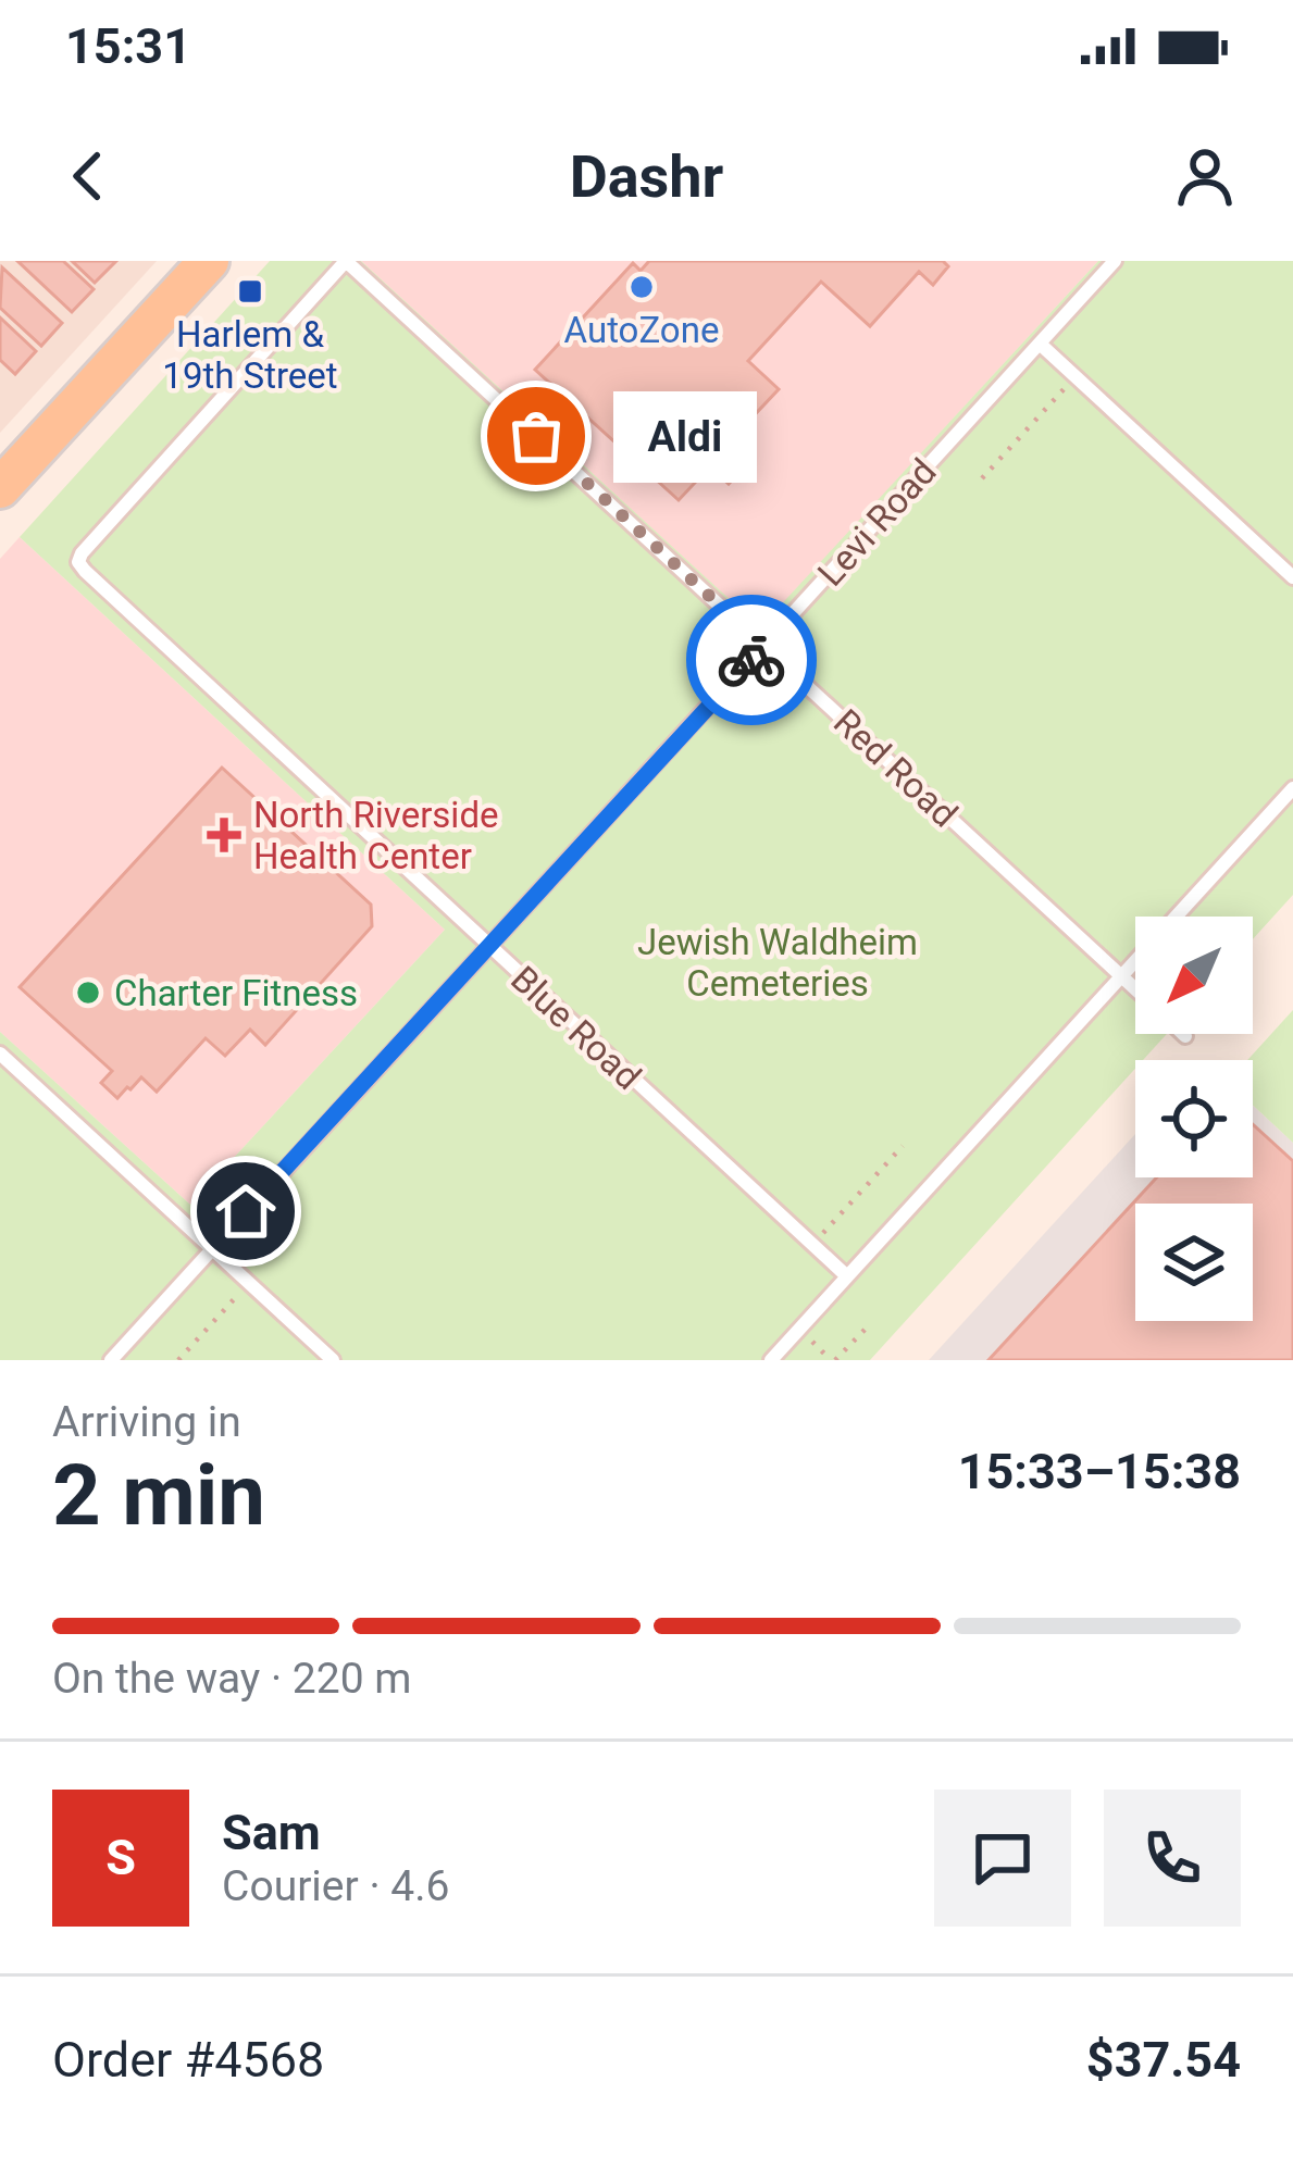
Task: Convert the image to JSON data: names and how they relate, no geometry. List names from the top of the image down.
{
  "streets": {
    "lane": ["Levi Road", "Red Road", "Blue Road"]
  },
  "crossings": [
    ["Levi Road", "Red Road"],
    ["Levi Road", "Blue Road"],
    ["Red Road", "Blue Road"]
  ],
  "parks": ["Jewish Waldheim Cemeteries"],
  "places": {
    "other": ["AutoZone", "Aldi", "Charter Fitness"],
    "transit": ["Harlem & 19th Street"],
    "health": ["North Riverside Health Center"]
  },
  "north": "bottom left",
  "page": {
    "status": "15:31",
    "header": "Dashr",
    "bubble": "Aldi",
    "heading": ["2 min", "Arriving in", "15:33–15:38"],
    "panel": [
      "Sam",
      "Courier · 4.6",
      "Order #4568",
      "$37.54"
    ],
    "bar": "On the way · 220 m",
    "round": "S"
  }
}
